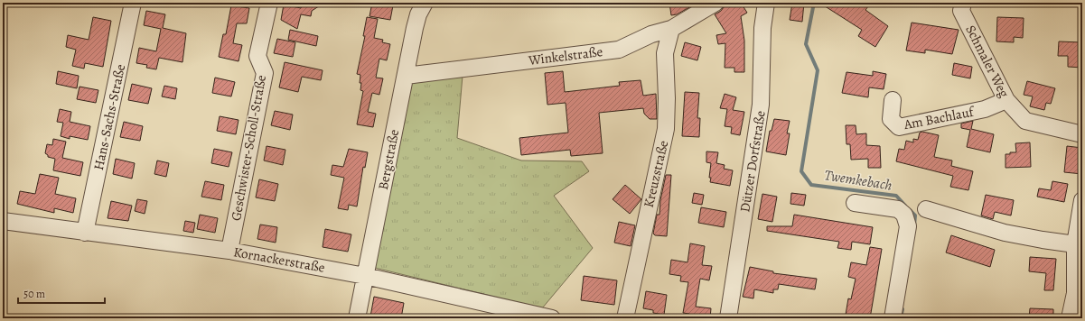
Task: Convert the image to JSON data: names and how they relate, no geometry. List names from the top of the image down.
{
  "streets": {
    "street": [
      "Winkelstraße",
      "Schmaler Weg",
      "Hans-Sachs-Straße",
      "Am Bachlauf",
      "Geschwister-Scholl-Straße",
      "Bergstraße",
      "Dützer Dorfstraße",
      "Kreuzstraße",
      "Kornackerstraße"
    ]
  },
  "crossings": [
    ["Winkelstraße", "Bergstraße"],
    ["Winkelstraße", "Kreuzstraße"],
    ["Schmaler Weg", "Am Bachlauf"],
    ["Hans-Sachs-Straße", "Kornackerstraße"],
    ["Geschwister-Scholl-Straße", "Kornackerstraße"],
    ["Bergstraße", "Kornackerstraße"]
  ],
  "water": ["Twemkebach"],
  "scale_bar": "50 m"
}
